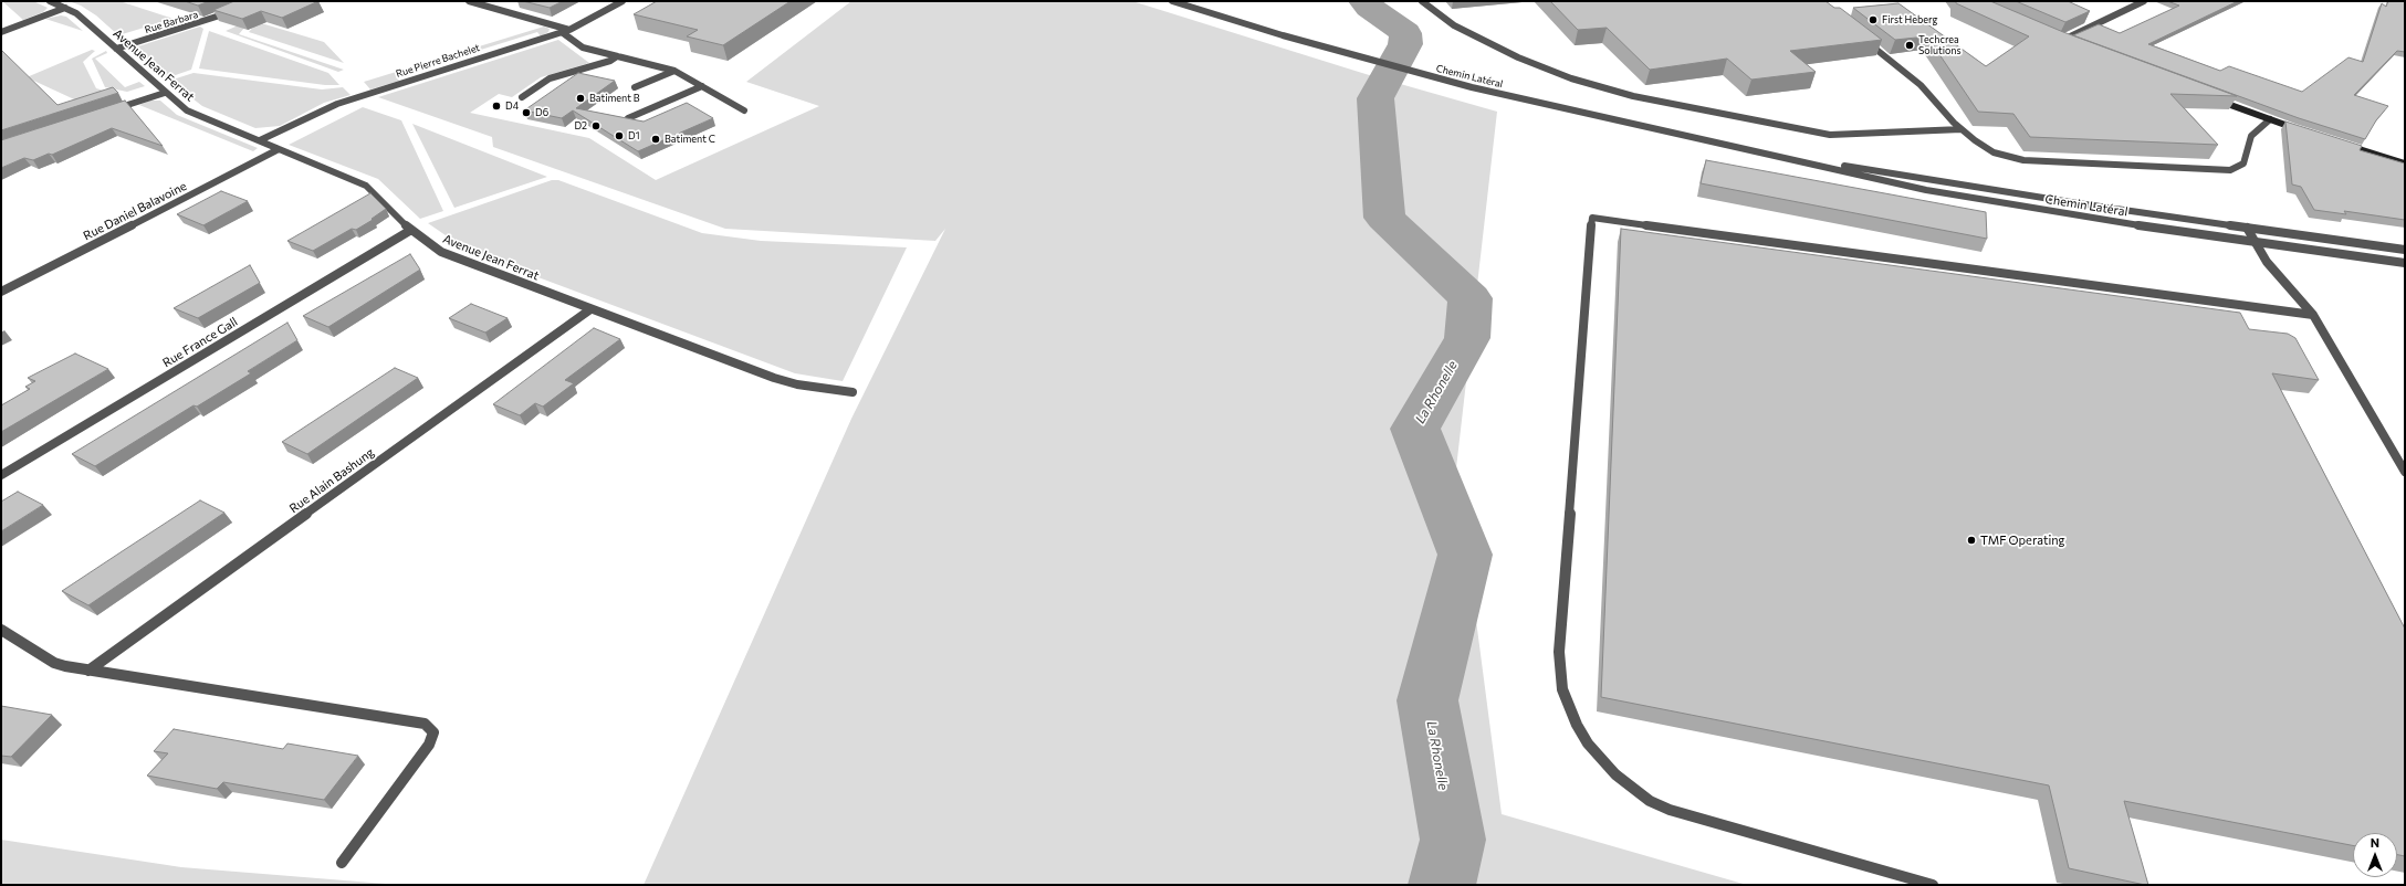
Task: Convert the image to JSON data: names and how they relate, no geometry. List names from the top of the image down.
{
  "streets": {
    "street": [
      "Rue Barbara",
      "Rue Pierre Bachelet",
      "Avenue Jean Ferrat",
      "Chemin Latéral",
      "Rue Daniel Balavoine",
      "Rue France Gall",
      "Rue Alain Bashung"
    ]
  },
  "crossings": [
    ["Rue Barbara", "Avenue Jean Ferrat"],
    ["Rue Pierre Bachelet", "Avenue Jean Ferrat"],
    ["Avenue Jean Ferrat", "Rue Daniel Balavoine"],
    ["Avenue Jean Ferrat", "Rue France Gall"],
    ["Avenue Jean Ferrat", "Rue Alain Bashung"]
  ],
  "water": ["La Rhonelle"],
  "places": [
    "First Heberg",
    "Techcrea Solutions",
    "Batiment B",
    "D4",
    "D6",
    "D2",
    "D1",
    "Batiment C",
    "TMF Operating"
  ],
  "north": "top"
}
